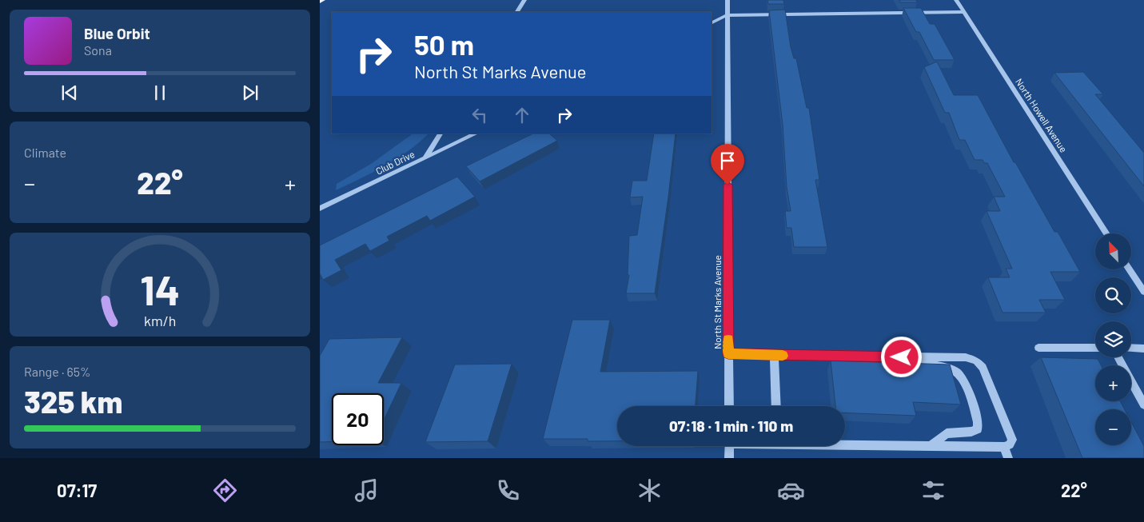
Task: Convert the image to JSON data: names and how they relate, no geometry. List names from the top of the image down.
{
  "streets": {
    "street": ["North Howell Avenue", "Club Drive", "North St Marks Avenue"]
  },
  "north": "top left",
  "page": {
    "turn": ["50 m", "North St Marks Avenue"],
    "song": ["Blue Orbit", "Sona"],
    "tile": [
      "Climate",
      ["Range · 65%", "325 km"]
    ],
    "heat": ["−", "22°", "+"],
    "map_buttons": ["+", "−"],
    "limit": "20",
    "trip": "07:18 · 1 min · 110 m",
    "tabs": ["07:17", "22°"],
    "gauge": ["14", "km/h"]
  }
}
